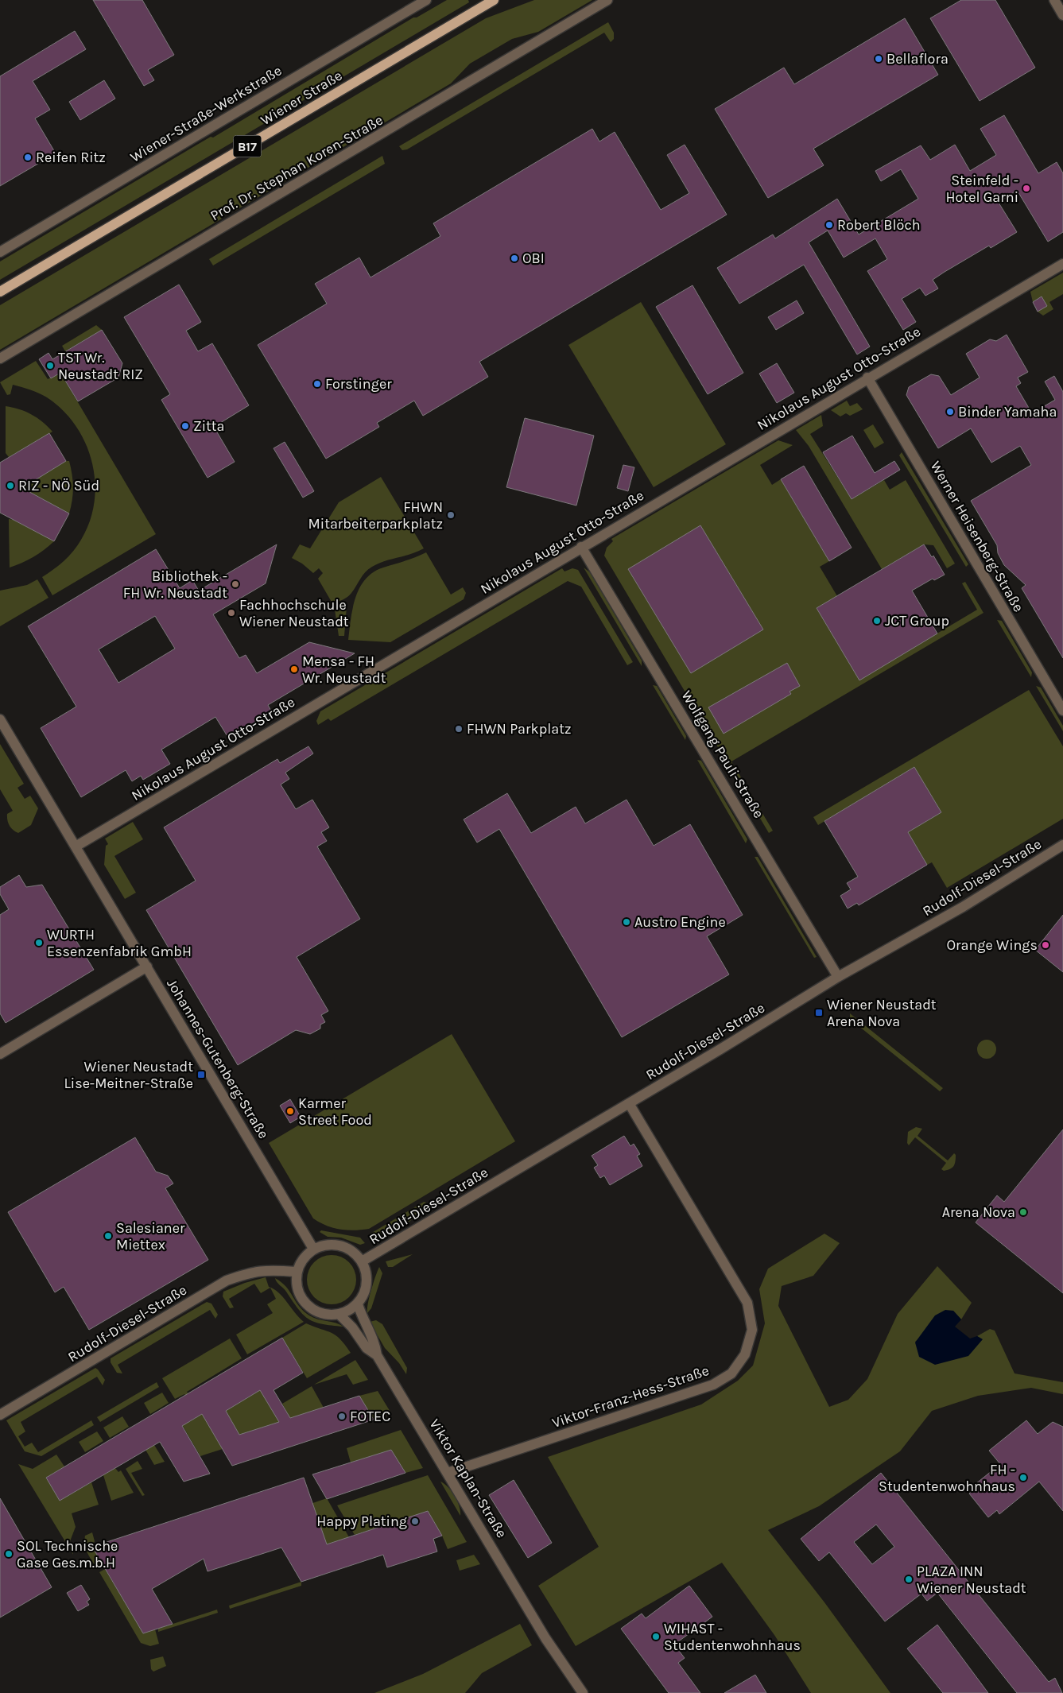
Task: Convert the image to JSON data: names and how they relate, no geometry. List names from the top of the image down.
{
  "streets": {
    "main road": ["Wiener Straße", "B17"],
    "street": [
      "Wiener-Straße-Werkstraße",
      "Prof. Dr. Stephan Koren-Straße",
      "Nikolaus August Otto-Straße",
      "Werner Heisenberg-Straße",
      "Wolfgang Pauli-Straße",
      "Rudolf-Diesel-Straße",
      "Johannes-Gutenberg-Straße",
      "Viktor-Franz-Hess-Straße",
      "Viktor Kaplan-Straße"
    ]
  },
  "crossings": [
    ["Nikolaus August Otto-Straße", "Werner Heisenberg-Straße"],
    ["Nikolaus August Otto-Straße", "Wolfgang Pauli-Straße"],
    ["Nikolaus August Otto-Straße", "Johannes-Gutenberg-Straße"],
    ["Wolfgang Pauli-Straße", "Rudolf-Diesel-Straße"],
    ["Rudolf-Diesel-Straße", "Johannes-Gutenberg-Straße"],
    ["Rudolf-Diesel-Straße", "Viktor-Franz-Hess-Straße"],
    ["Rudolf-Diesel-Straße", "Viktor Kaplan-Straße"],
    ["Johannes-Gutenberg-Straße", "Viktor Kaplan-Straße"],
    ["Viktor-Franz-Hess-Straße", "Viktor Kaplan-Straße"]
  ],
  "places": {
    "other": [
      "Bellaflora",
      "Reifen Ritz",
      "Steinfeld - Hotel Garni",
      "Robert Blöch",
      "OBI",
      "TST Wr. Neustadt RIZ",
      "Forstinger",
      "Binder Yamaha",
      "Zitta",
      "RIZ - NÖ Süd",
      "FHWN Mitarbeiterparkplatz",
      "Bibliothek - FH Wr. Neustadt",
      "Fachhochschule Wiener Neustadt",
      "JCT Group",
      "Mensa - FH Wr. Neustadt",
      "FHWN Parkplatz",
      "Austro Engine",
      "WURTH Essenzenfabrik GmbH",
      "Orange Wings",
      "Karmer Street Food",
      "Arena Nova",
      "Salesianer Miettex",
      "FOTEC",
      "FH - Studentenwohnhaus",
      "Happy Plating",
      "SOL Technische Gase Ges.m.b.H",
      "PLAZA INN Wiener Neustadt",
      "WIHAST - Studentenwohnhaus"
    ],
    "transit": ["Wiener Neustadt Arena Nova", "Wiener Neustadt Lise-Meitner-Straße"]
  }
}
